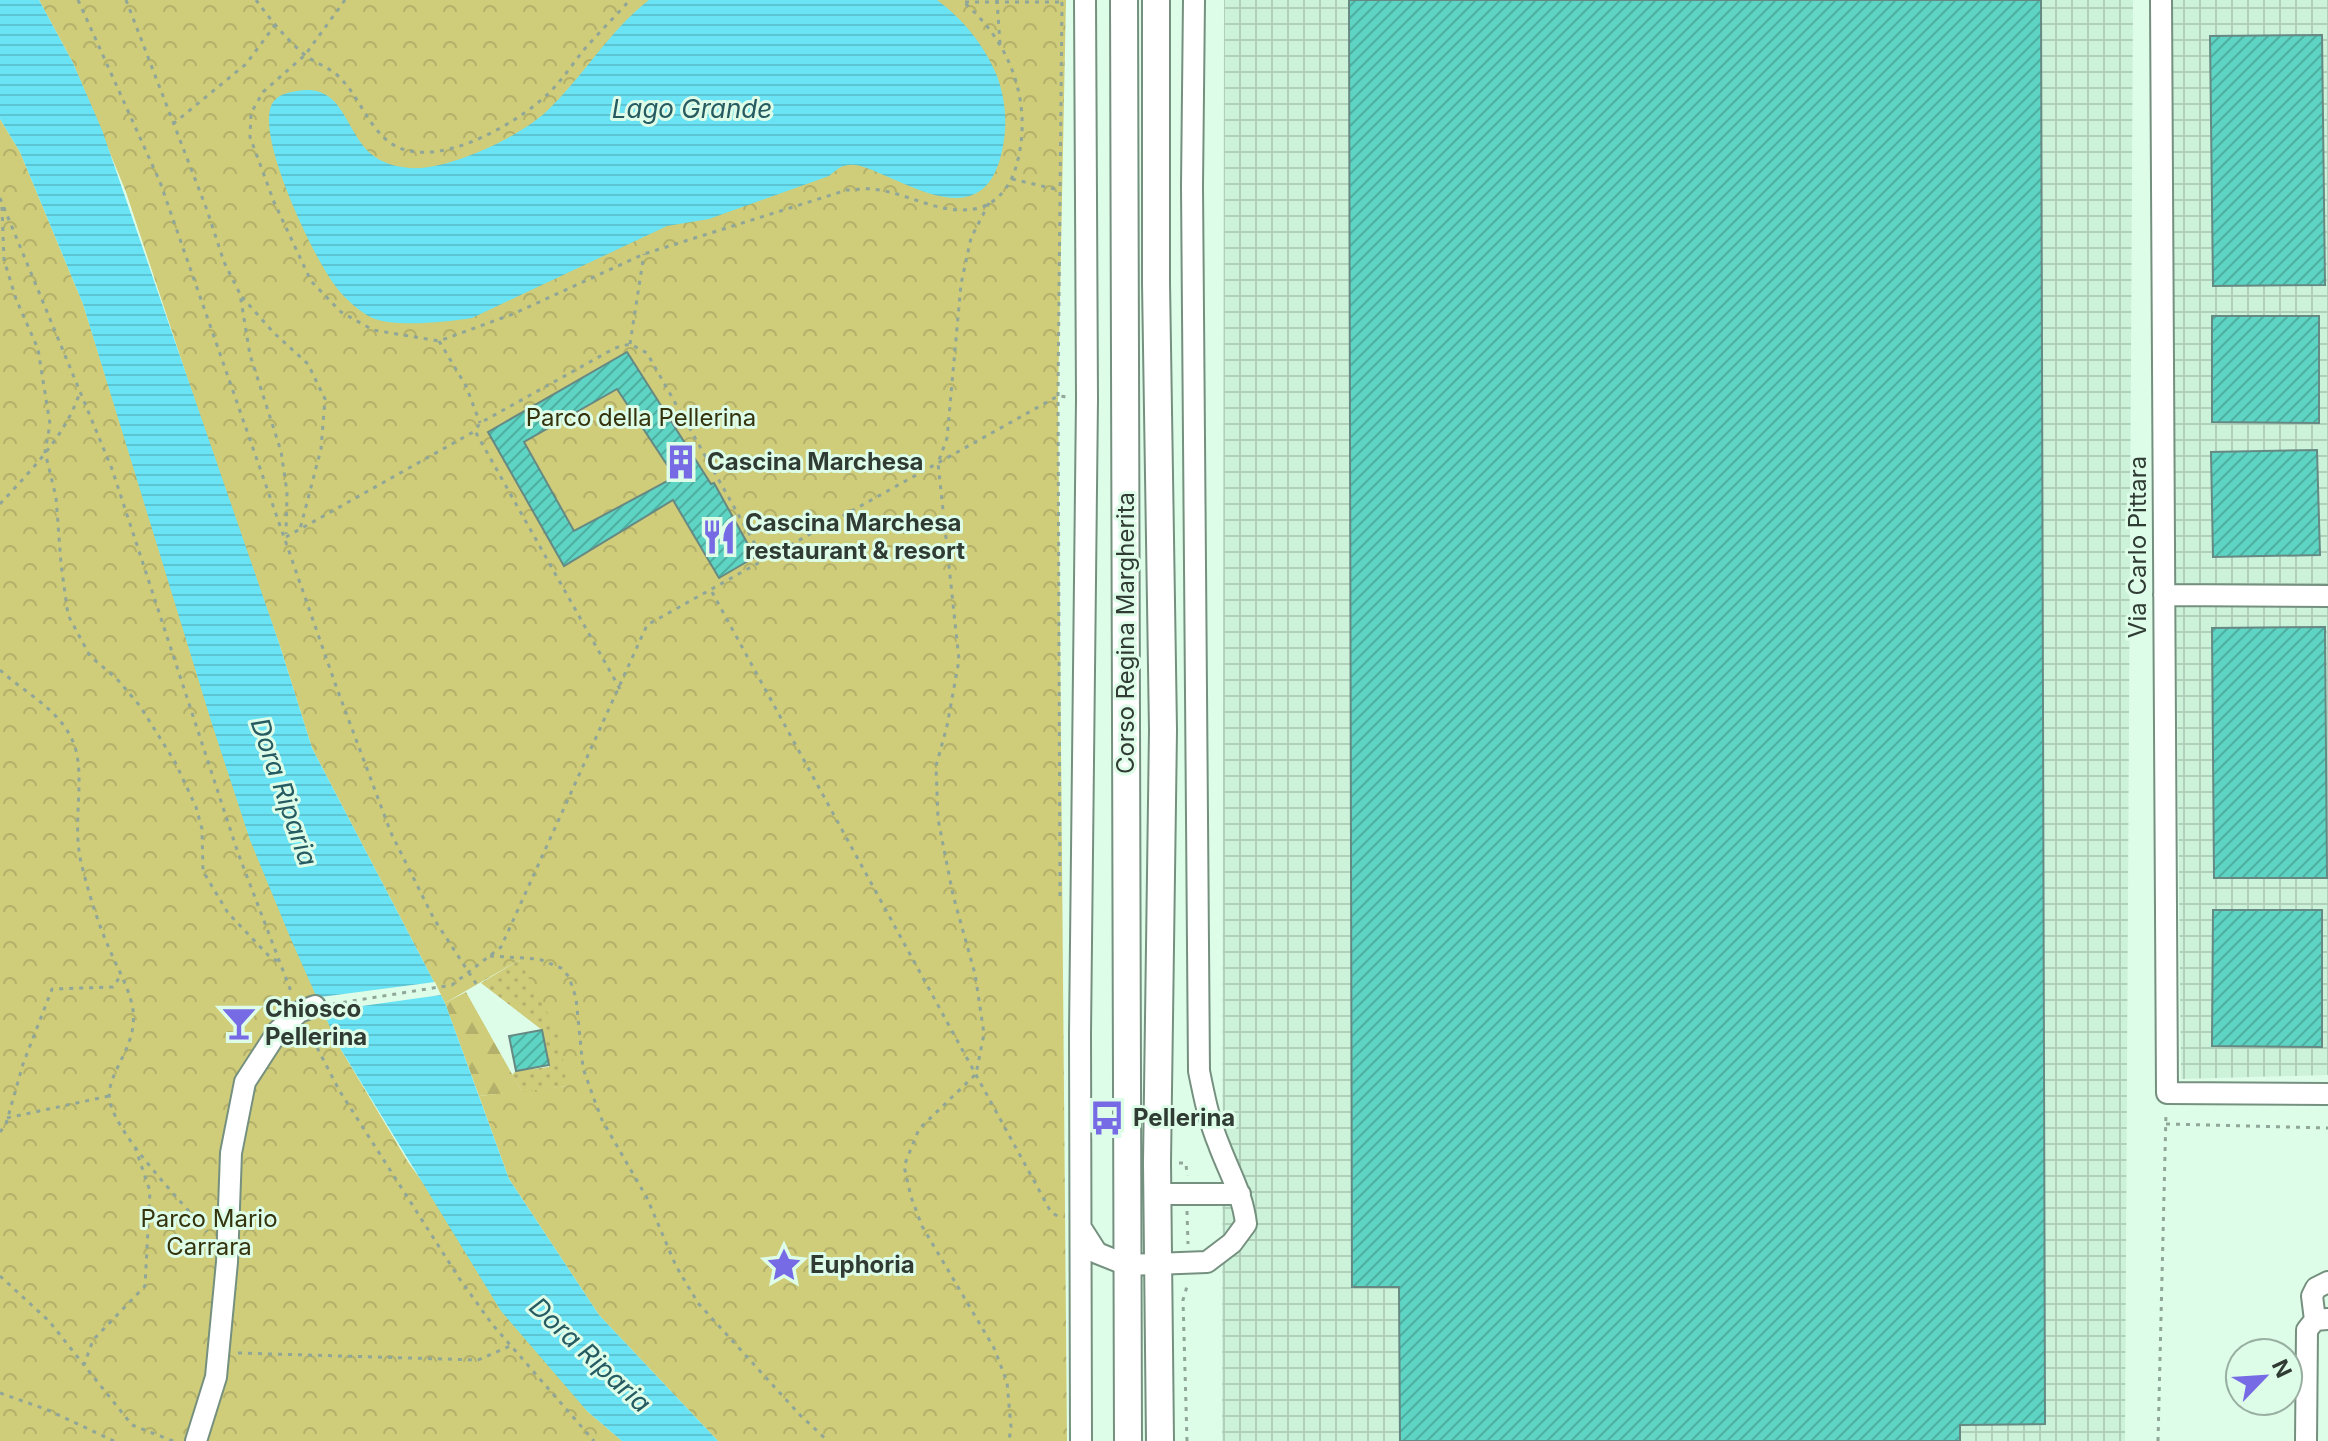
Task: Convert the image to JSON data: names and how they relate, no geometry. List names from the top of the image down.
{
  "streets": {
    "main road": ["Corso Regina Margherita"],
    "street": ["Via Carlo Pittara"]
  },
  "water": ["Lago Grande", "Dora Riparia"],
  "parks": ["Parco della Pellerina", "Parco Mario Carrara"],
  "places": {
    "building": ["Cascina Marchesa"],
    "restaurant": ["Cascina Marchesa restaurant & resort"],
    "bar": ["Chiosco Pellerina"],
    "bus stop": ["Pellerina"],
    "place": ["Euphoria"]
  },
  "north": "top right"
}
